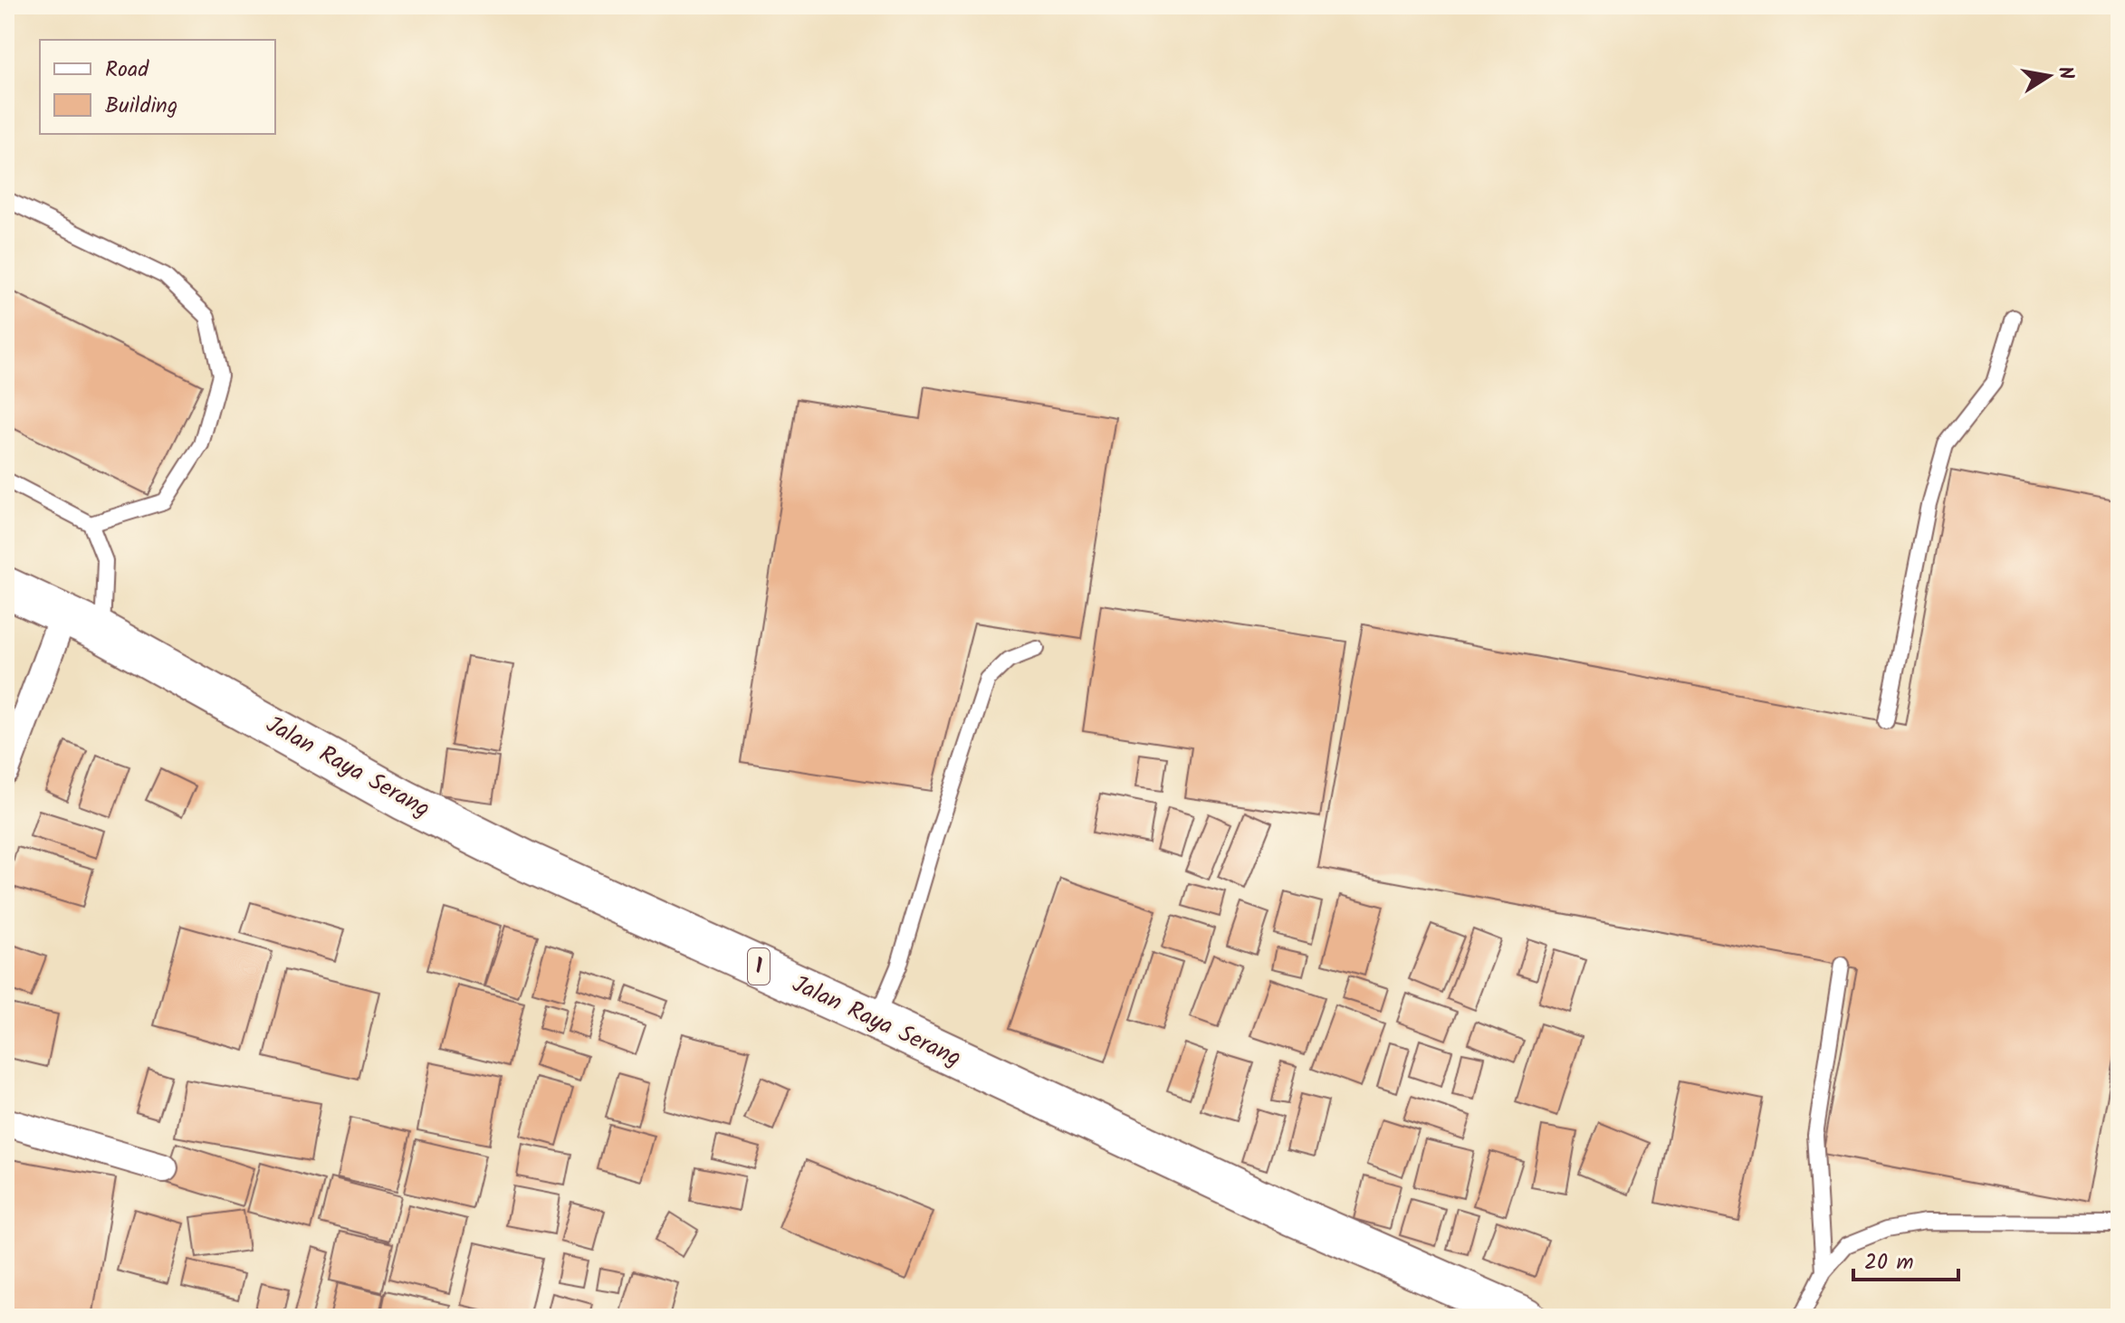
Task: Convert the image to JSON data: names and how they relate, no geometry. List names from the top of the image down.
{
  "streets": {
    "highway": ["Jalan Raya Serang", "1"]
  },
  "legend": ["Road", "Building"],
  "scale_bar": "20 m",
  "north": "right"
}
